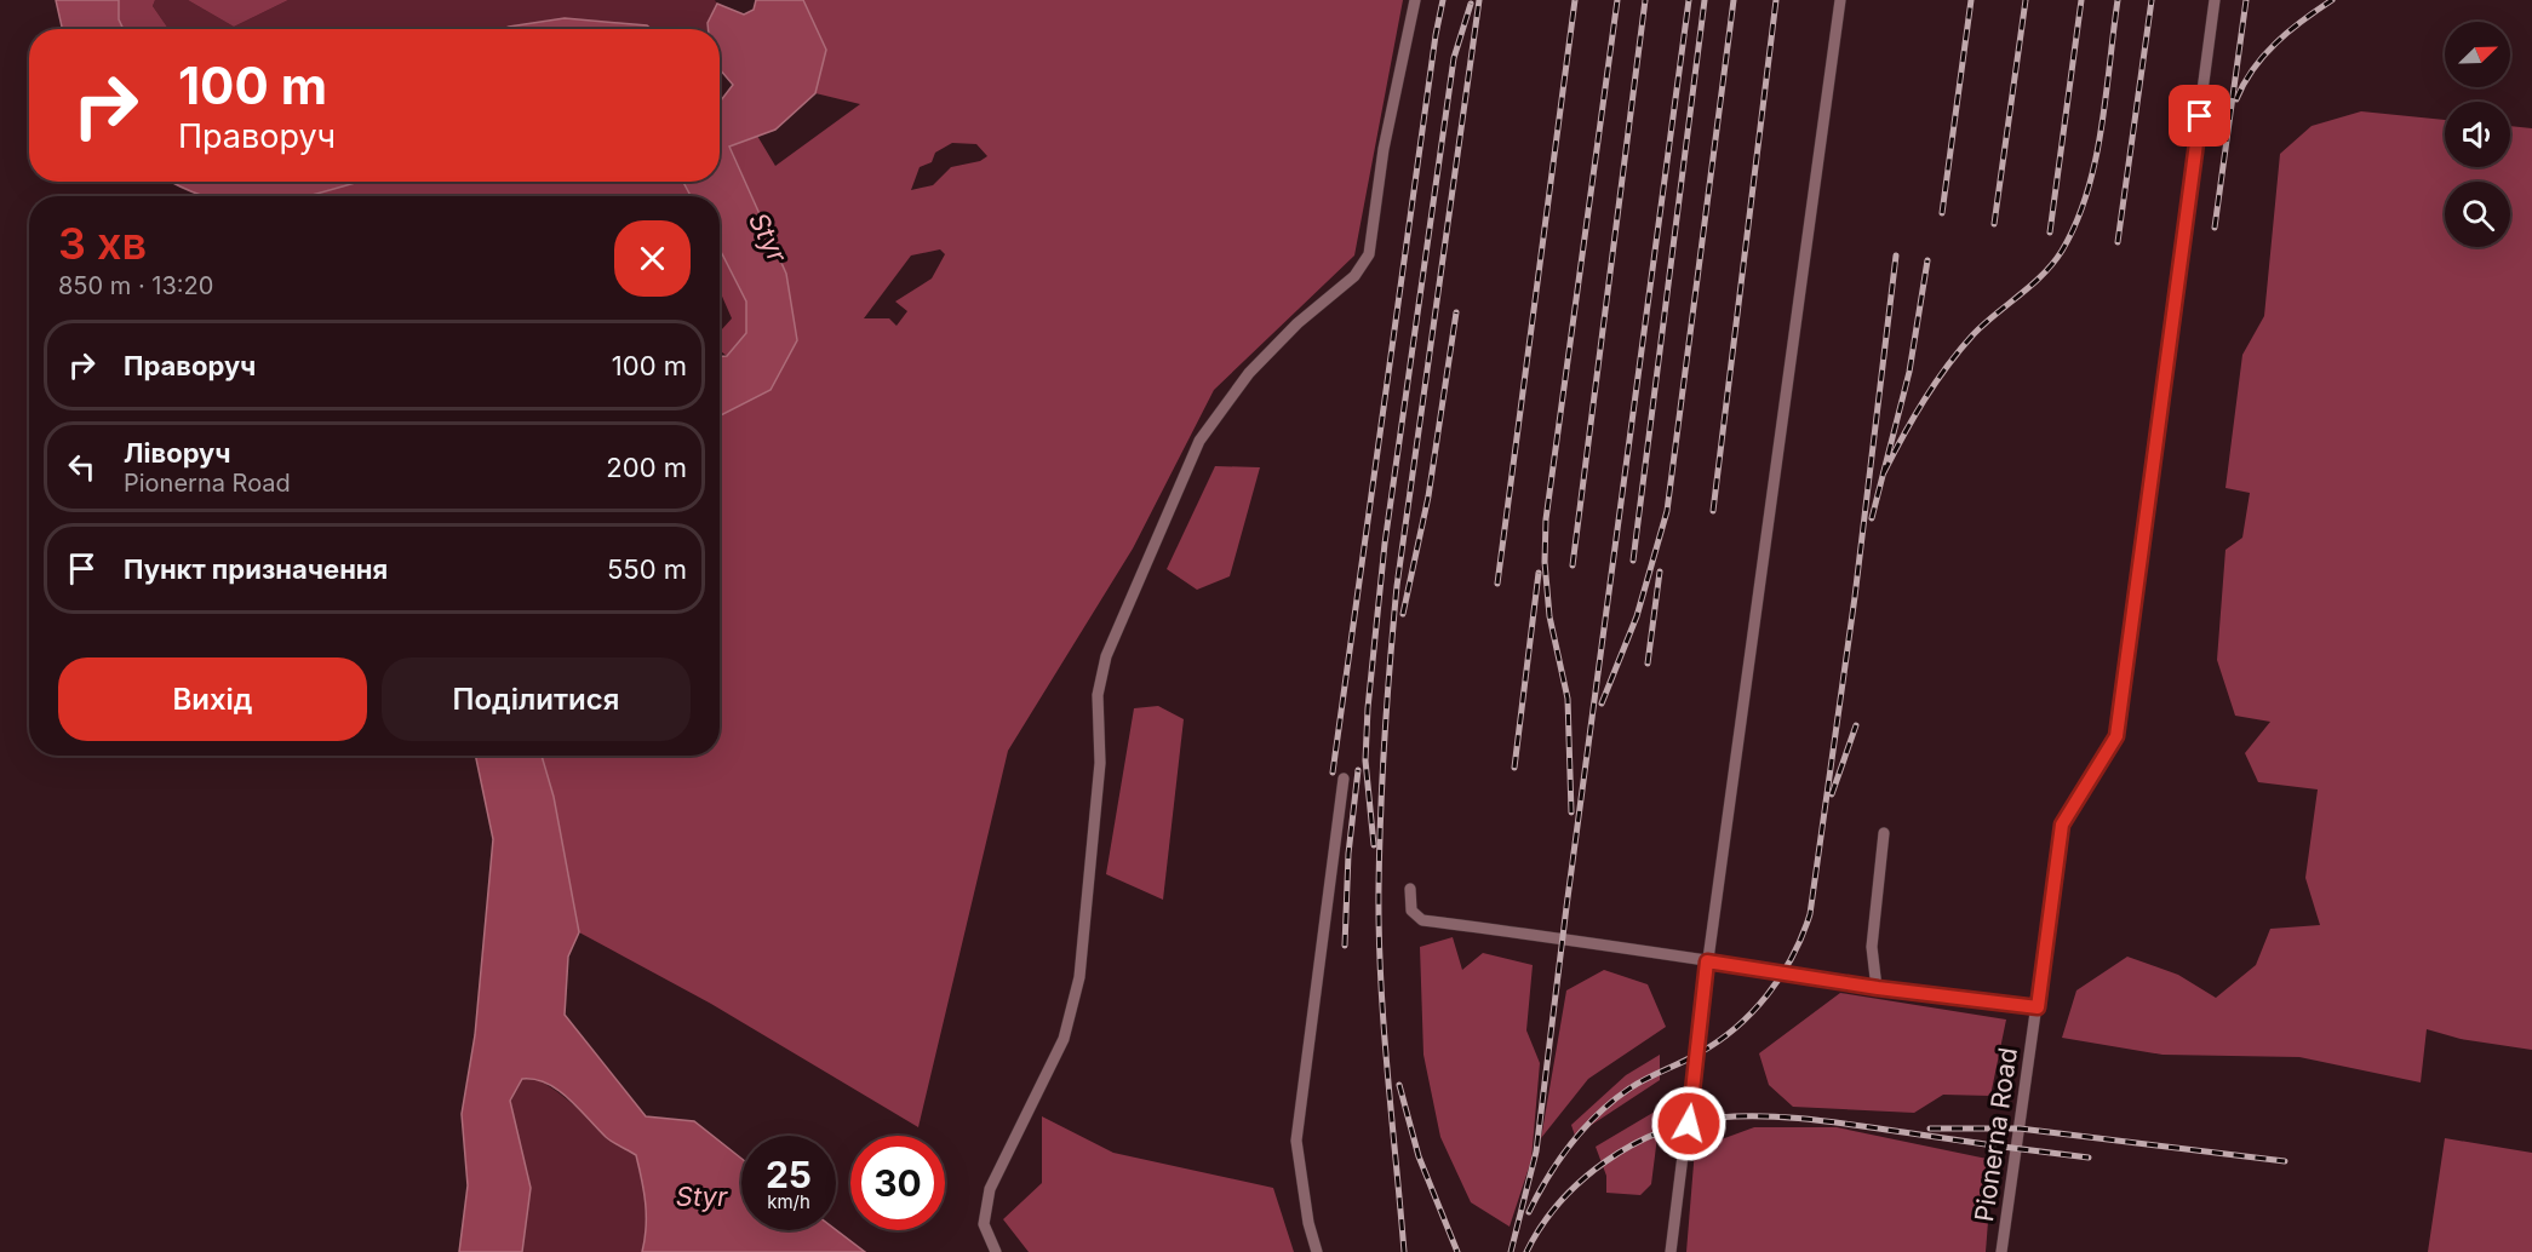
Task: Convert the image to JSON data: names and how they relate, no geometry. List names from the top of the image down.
{
  "streets": {
    "street": ["Pionerna Road"]
  },
  "water": ["Styr"],
  "north": "top right",
  "page": {
    "turn": ["100 m", "Праворуч"],
    "heading": ["3 хв", "850 m · 13:20"],
    "list": [
      {
        "name": "Праворуч",
        "value": "100 m"
      },
      {
        "name": "Ліворуч",
        "note": "Pionerna Road",
        "value": "200 m"
      },
      {
        "name": "Пункт призначення",
        "value": "550 m"
      }
    ],
    "buttons": ["Вихід", "Поділитися"],
    "speed": "25 km/h",
    "limit": "30"
  }
}
